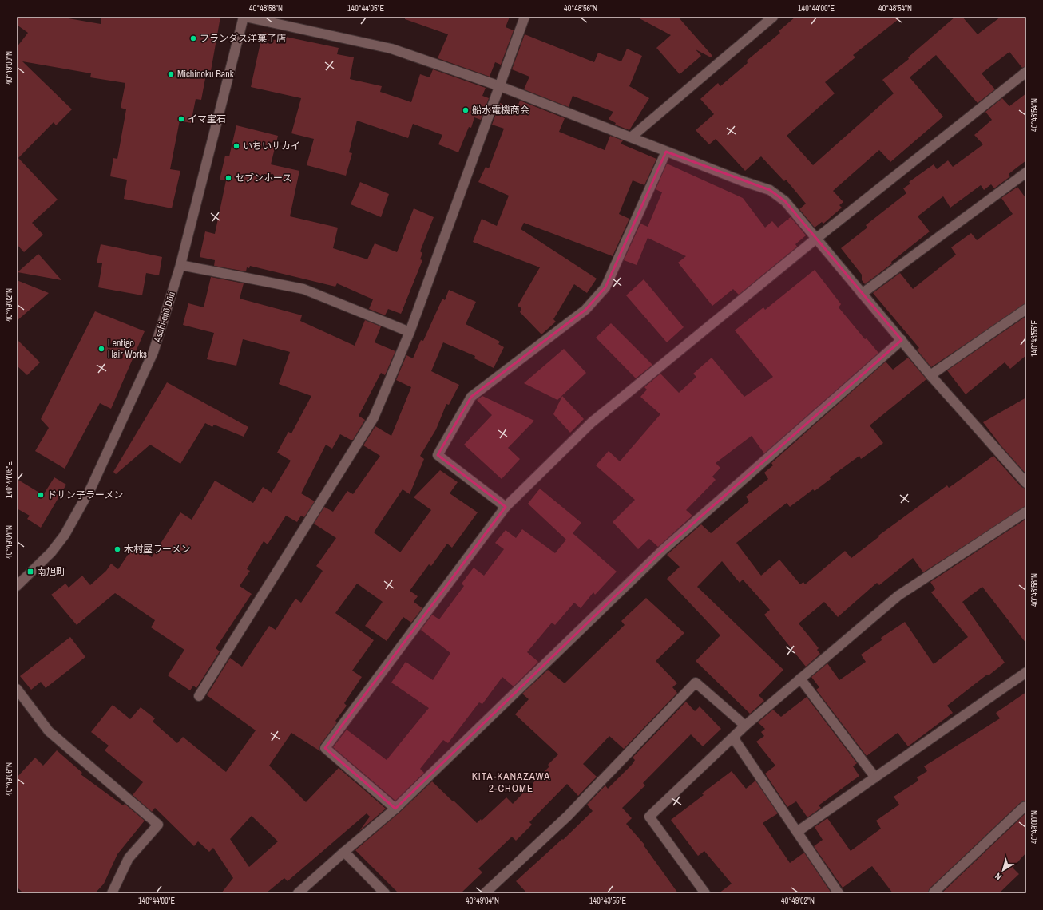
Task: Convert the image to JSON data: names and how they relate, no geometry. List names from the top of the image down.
{
  "streets": {
    "street": ["Asahi-chō Dōri"]
  },
  "districts": ["KITA-KANAZAWA 2-CHOME"],
  "places": {
    "other": [
      "フランダス洋菓子店",
      "Michinoku Bank",
      "船水電機商会",
      "イマ宝石",
      "いちいサカイ",
      "セブンホース",
      "Lentigo Hair Works",
      "ドサン子ラーメン",
      "木村屋ラーメン"
    ],
    "transit": ["南旭町"]
  },
  "north": "bottom left",
  "coordinates": [
    "40°48'58\"N",
    "140°44'05\"E",
    "40°48'56\"N",
    "140°44'00\"E",
    "40°48'54\"N",
    "40°49'00\"N",
    "40°49'02\"N",
    "140°43'55\"E",
    "40°49'04\"N",
    "40°49'06\"N"
  ]
}
